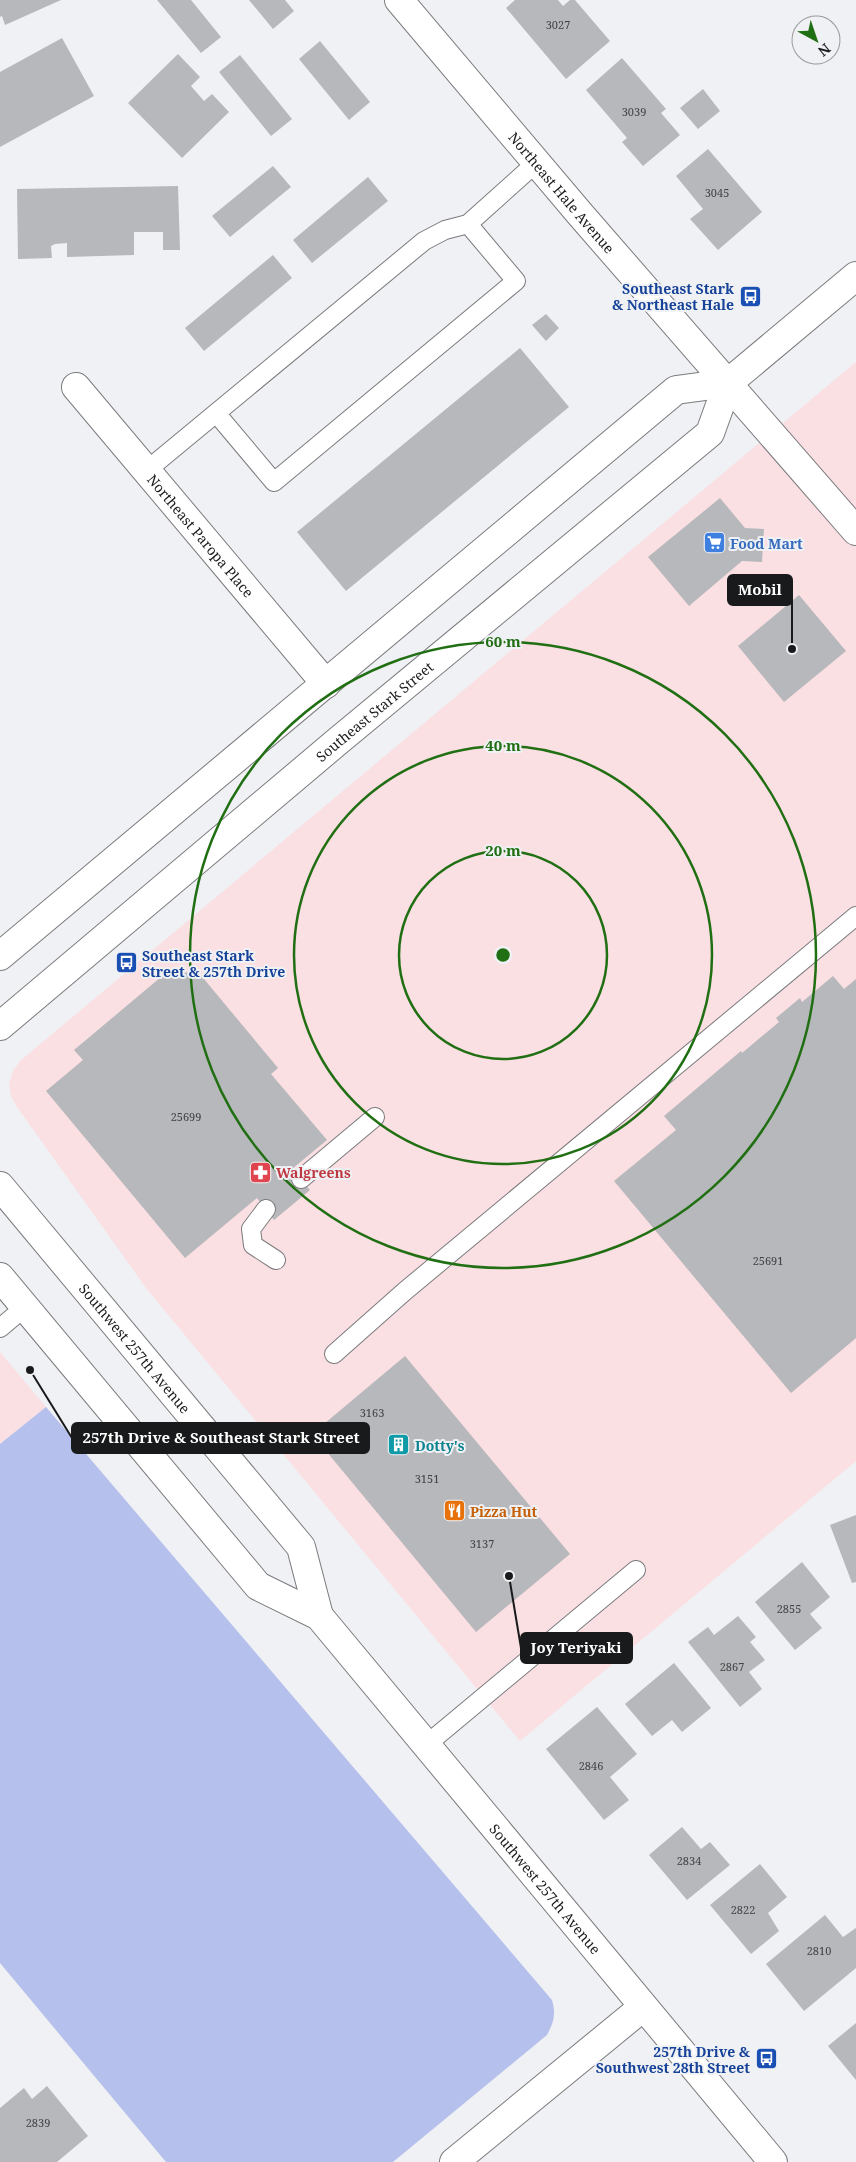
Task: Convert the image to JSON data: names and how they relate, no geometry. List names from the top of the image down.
{
  "streets": {
    "main road": [
      "Northeast Hale Avenue",
      "Northeast Paropa Place",
      "Southeast Stark Street",
      "Southwest 257th Avenue"
    ]
  },
  "crossings": [
    ["Northeast Hale Avenue", "Southeast Stark Street"]
  ],
  "places": {
    "bus stop": ["Southeast Stark & Northeast Hale", "Southeast Stark Street & 257th Drive", "257th Drive & Southwest 28th Street"],
    "supermarket": ["Food Mart"],
    "other": ["Mobil", "257th Drive & Southeast Stark Street", "Joy Teriyaki"],
    "pharmacy": ["Walgreens"],
    "building": ["Dotty's"],
    "restaurant": ["Pizza Hut"]
  },
  "house_numbers": [
    "3027",
    "3039",
    "3045",
    "25699",
    "25691",
    "3163",
    "3151",
    "3137",
    "2855",
    "2867",
    "2846",
    "2834",
    "2822",
    "2810",
    "2839"
  ],
  "north": "bottom right",
  "rings": ["60 m", "40 m", "20 m"]
}
